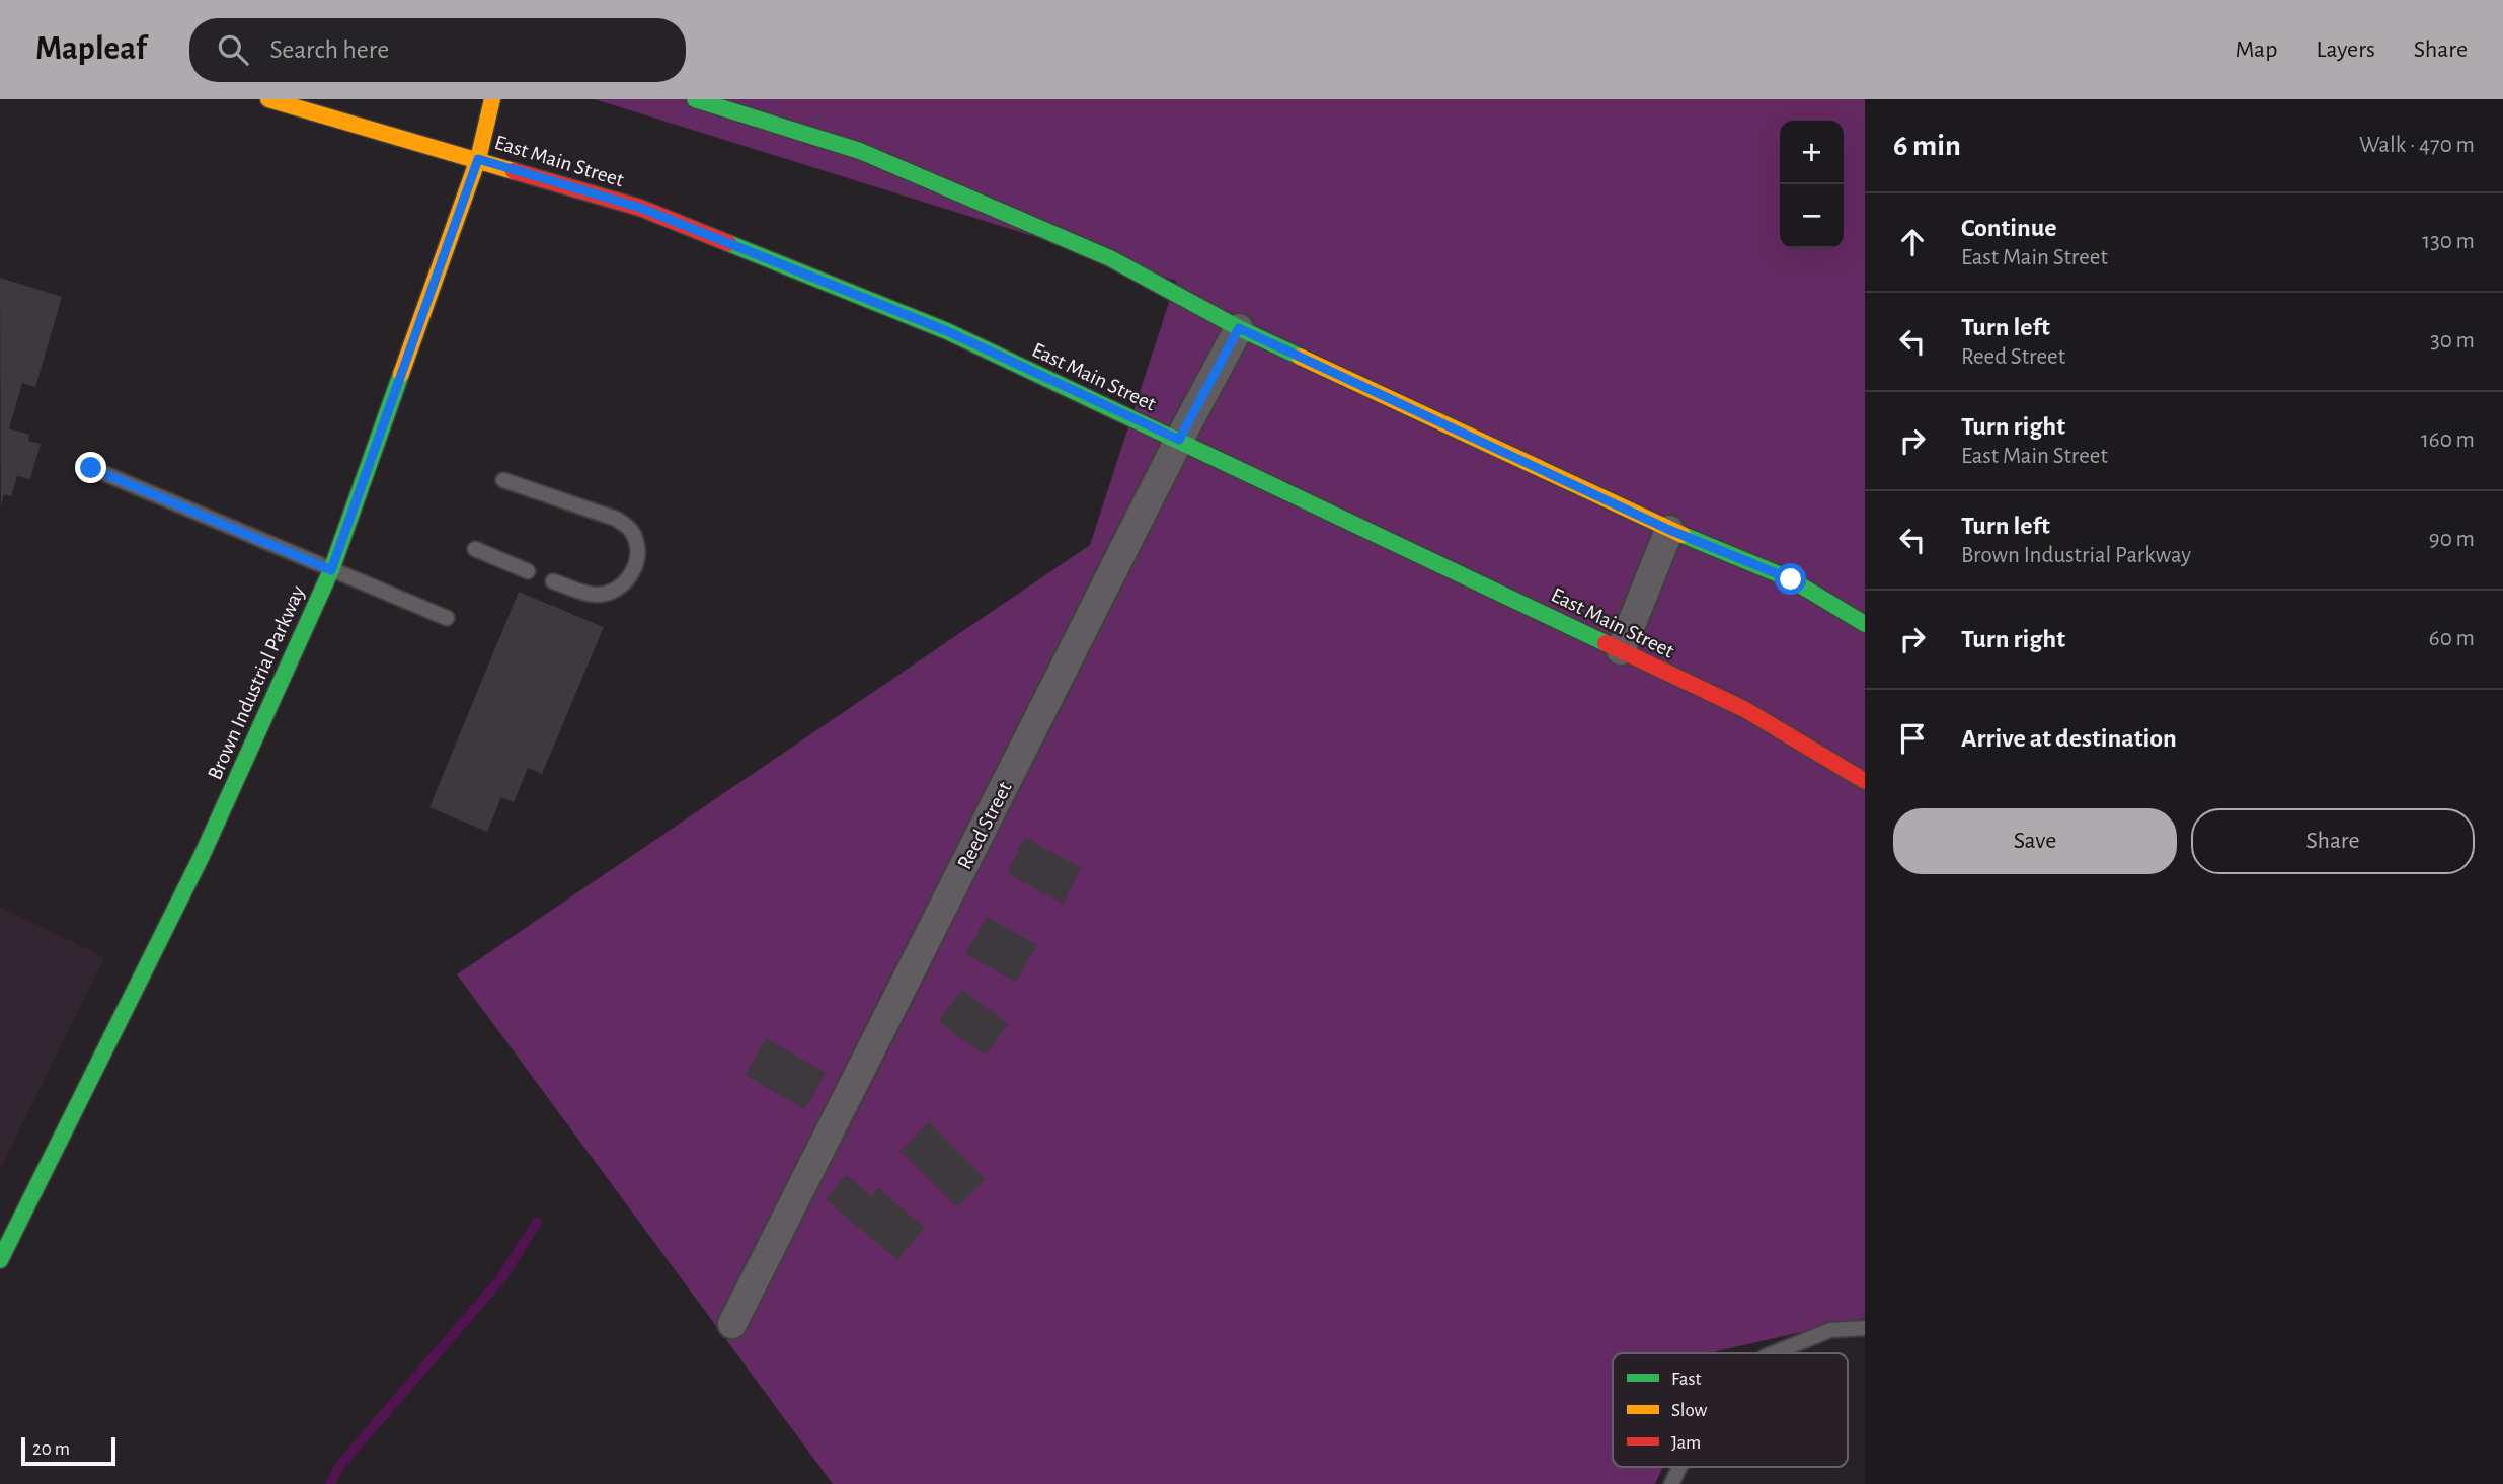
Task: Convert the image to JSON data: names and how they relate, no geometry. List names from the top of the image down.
{
  "streets": {
    "main road": ["East Main Street", "Brown Industrial Parkway"],
    "street": ["Reed Street"]
  },
  "crossings": [
    ["East Main Street", "Brown Industrial Parkway"],
    ["East Main Street", "Reed Street"]
  ],
  "legend": ["Fast", "Slow", "Jam"],
  "scale_bar": "20 m",
  "page": {
    "header": "Mapleaf",
    "search": "Search here",
    "nav": ["Map", "Layers", "Share"],
    "heading": ["6 min", "Walk · 470 m"],
    "map_buttons": ["+", "−"],
    "list": [
      ["Continue", "East Main Street", "130 m"],
      ["Turn left", "Reed Street", "30 m"],
      ["Turn right", "East Main Street", "160 m"],
      ["Turn left", "Brown Industrial Parkway", "90 m"],
      ["Turn right", "60 m"],
      "Arrive at destination"
    ],
    "buttons": ["Save", "Share"],
    "scale": "20 m"
  }
}
